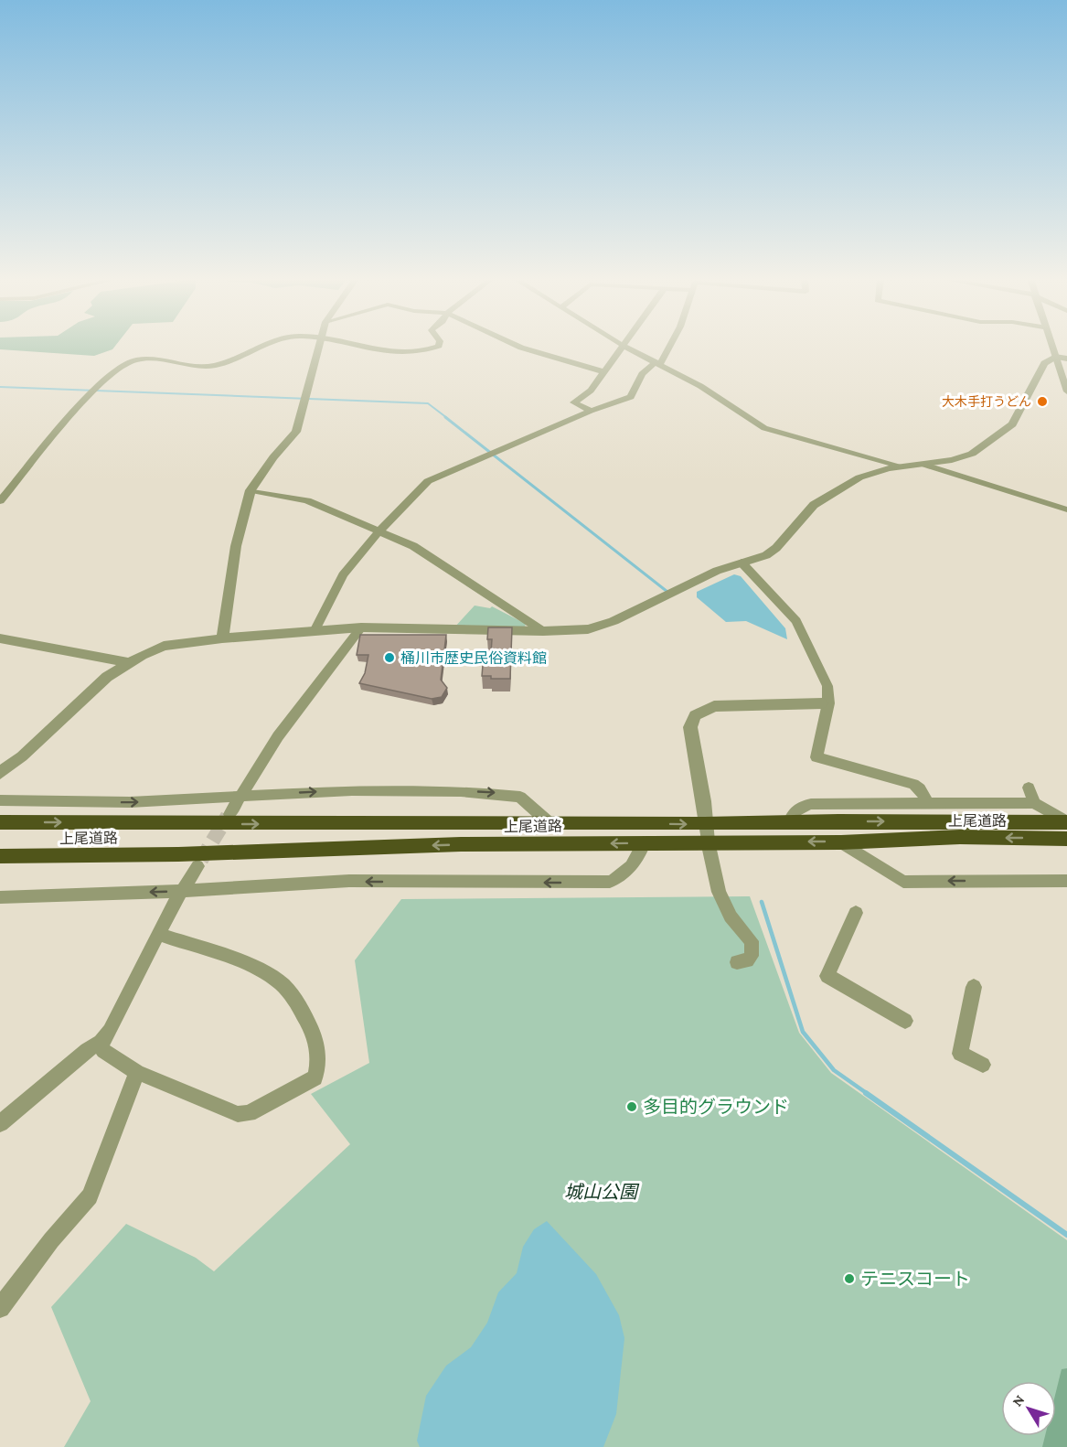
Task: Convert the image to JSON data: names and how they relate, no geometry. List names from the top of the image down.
{
  "streets": {
    "highway": ["上尾道路"]
  },
  "parks": ["城山公園"],
  "places": [
    "大木手打うどん",
    "桶川市歴史民俗資料館",
    "多目的グラウンド",
    "テニスコート"
  ],
  "north": "top left"
}
